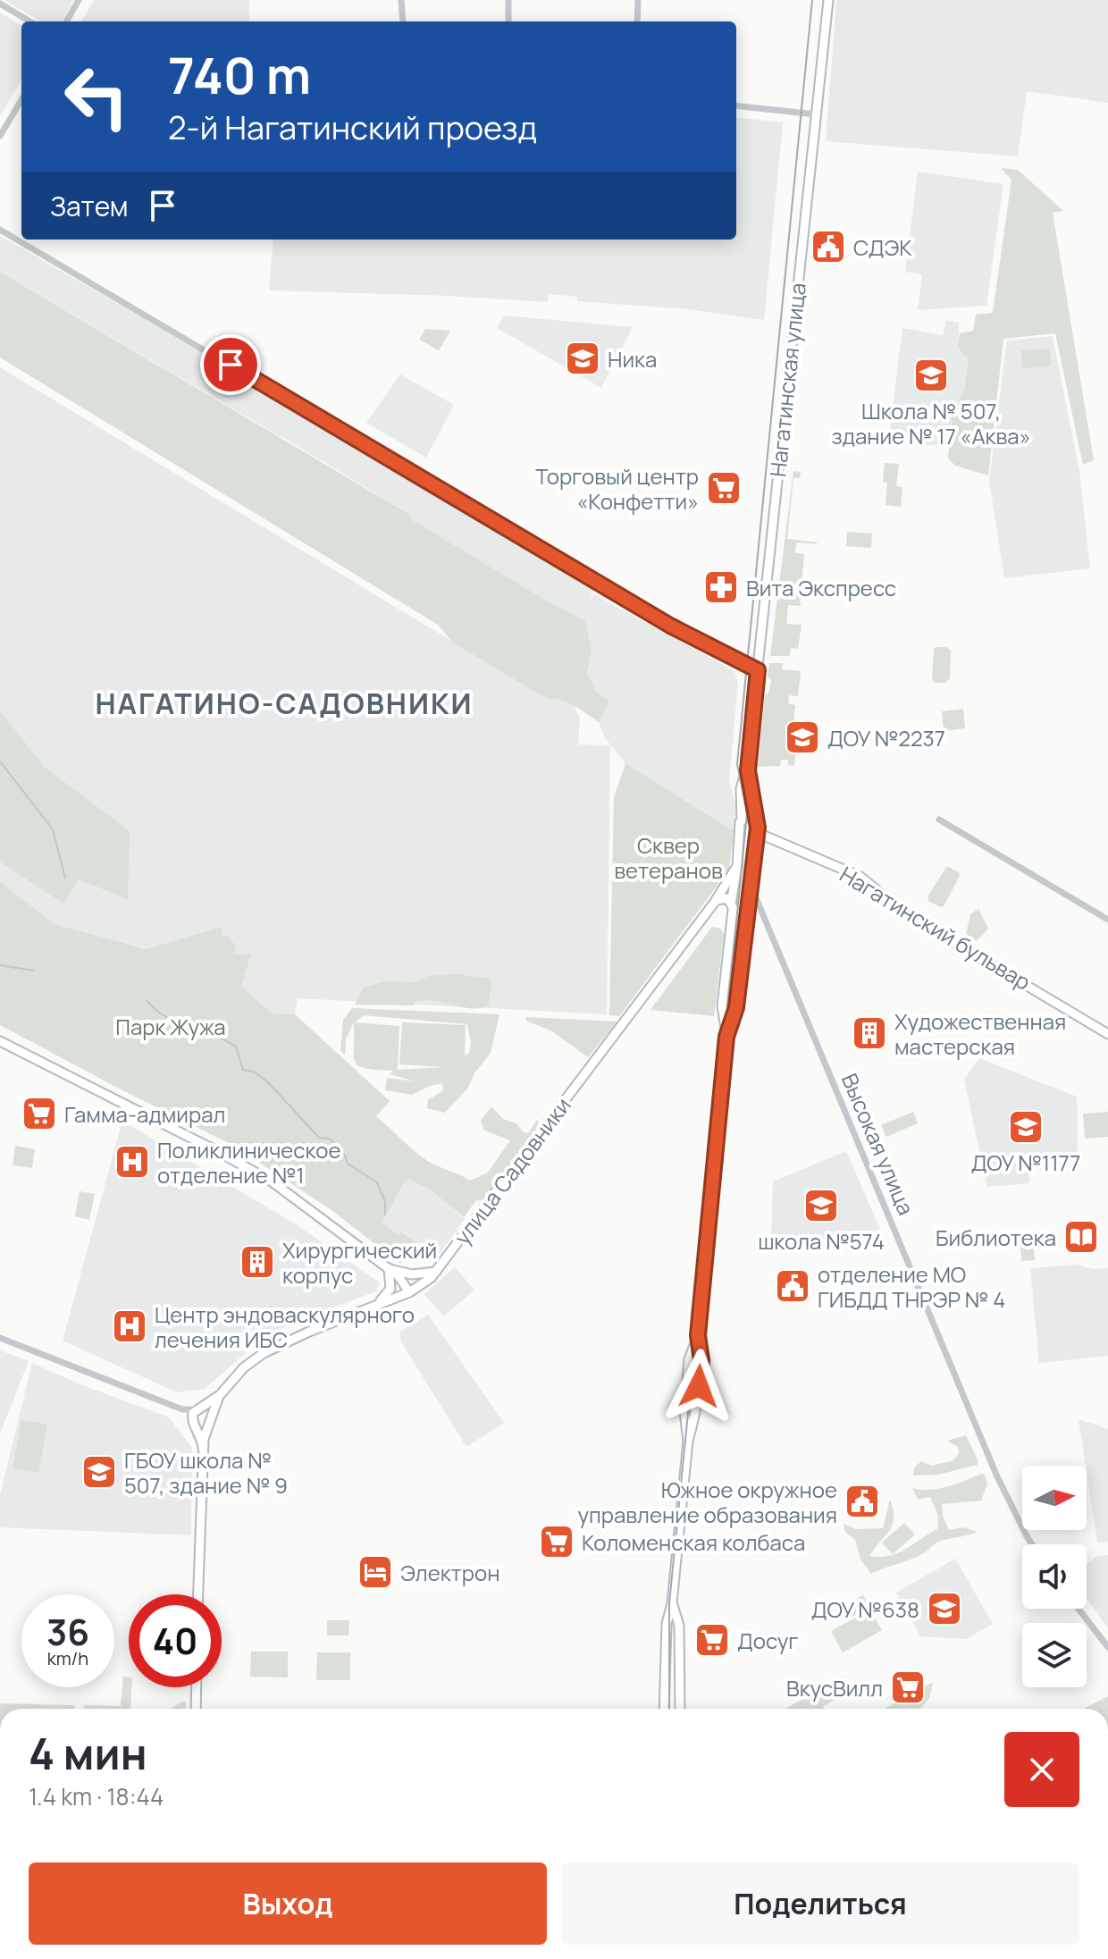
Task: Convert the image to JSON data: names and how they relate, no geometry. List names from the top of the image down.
{
  "streets": {
    "street": [
      "Нагатинская улица",
      "Нагатинский бульвар",
      "Высокая улица",
      "улица Садовники"
    ]
  },
  "crossings": [
    ["Нагатинская улица", "Нагатинский бульвар"],
    ["Нагатинская улица", "Высокая улица"],
    ["Нагатинская улица", "улица Садовники"]
  ],
  "districts": ["НАГАТИНО-САДОВНИКИ"],
  "parks": ["Сквер ветеранов", "Парк Жужа"],
  "places": {
    "public building": ["СДЭК", "отделение МО ГИБДД ТНРЭР № 4", "Южное окружное управление образования"],
    "school or university": [
      "Ника",
      "Школа № 507, здание № 17 «Аква»",
      "ДОУ №2237",
      "ДОУ №1177",
      "школа №574",
      "ГБОУ школа № 507, здание № 9",
      "ДОУ №638"
    ],
    "supermarket": [
      "Торговый центр «Конфетти»",
      "Гамма-адмирал",
      "Коломенская колбаса",
      "Досуг",
      "ВкусВилл"
    ],
    "pharmacy": ["Вита Экспресс"],
    "building": ["Художественная мастерская", "Хирургический корпус"],
    "hospital": ["Поликлиническое отделение №1", "Центр эндоваскулярного лечения ИБС"],
    "library": ["Библиотека"],
    "hotel": ["Электрон"]
  },
  "north": "right",
  "page": {
    "turn": ["740 m", "2-й Нагатинский проезд"],
    "then": "Затем",
    "speed": "36 km/h",
    "limit": "40",
    "heading": ["4 мин", "1.4 km · 18:44"],
    "buttons": ["Выход", "Поделиться"]
  }
}
